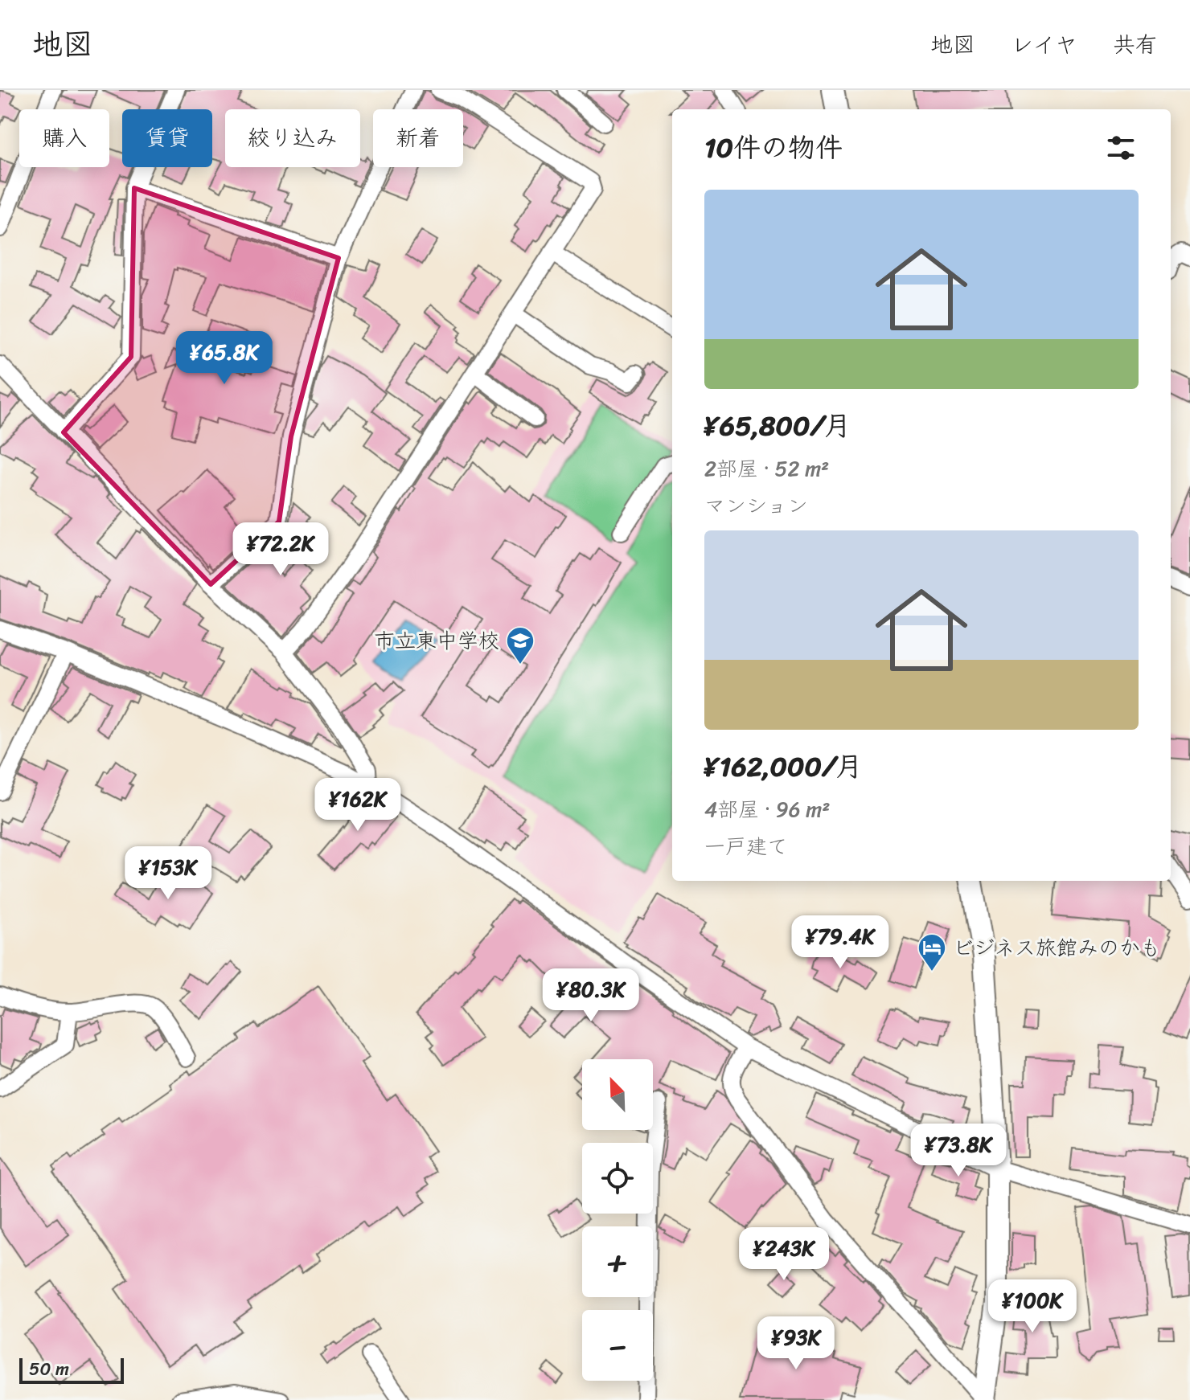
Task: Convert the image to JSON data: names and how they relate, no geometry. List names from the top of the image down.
{
  "places": {
    "school or university": ["市立東中学校"],
    "hotel": ["ビジネス旅館みのかも"]
  },
  "scale_bar": "50 m",
  "north": "top left",
  "page": {
    "header": "地図",
    "nav": ["地図", "レイヤ", "共有"],
    "chip": [
      "購入",
      "賃貸",
      "絞り込み",
      "新着"
    ],
    "heading": "10件の物件",
    "list": [
      {
        "name": "¥65,800/月",
        "note": "2部屋 · 52 m² · マンション"
      },
      {
        "name": "¥162,000/月",
        "note": "4部屋 · 96 m² · 一戸建て"
      }
    ],
    "price": [
      "¥65.8K",
      "¥72.2K",
      "¥162K",
      "¥153K",
      "¥79.4K",
      "¥80.3K",
      "¥73.8K",
      "¥243K",
      "¥100K",
      "¥93K"
    ],
    "map_buttons": ["+", "−"],
    "scale": "50 m"
  }
}
